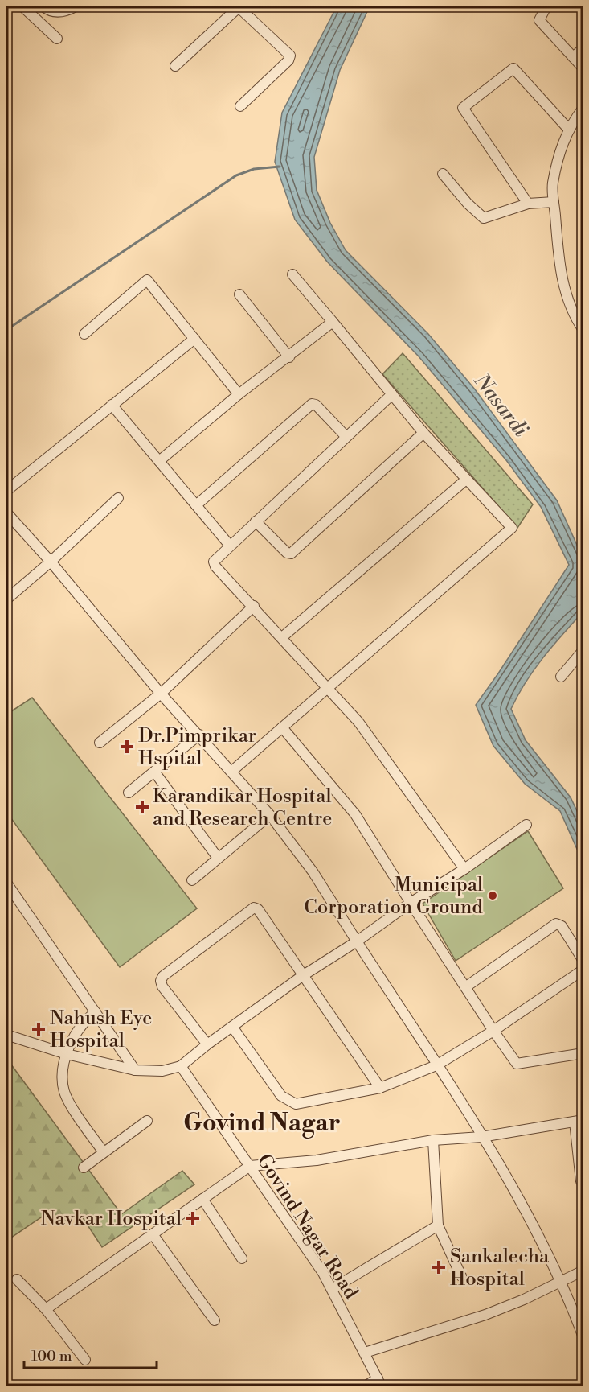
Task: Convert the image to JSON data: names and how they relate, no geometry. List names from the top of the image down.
{
  "streets": {
    "street": ["Govind Nagar Road"]
  },
  "districts": ["Govind Nagar"],
  "water": ["Nasardi"],
  "places": {
    "health": [
      "Dr.Pimprikar Hspital",
      "Karandikar Hospital and Research Centre",
      "Nahush Eye Hospital",
      "Navkar Hospital",
      "Sankalecha Hospital"
    ],
    "other": ["Municipal Corporation Ground"]
  },
  "scale_bar": "100 m"
}
